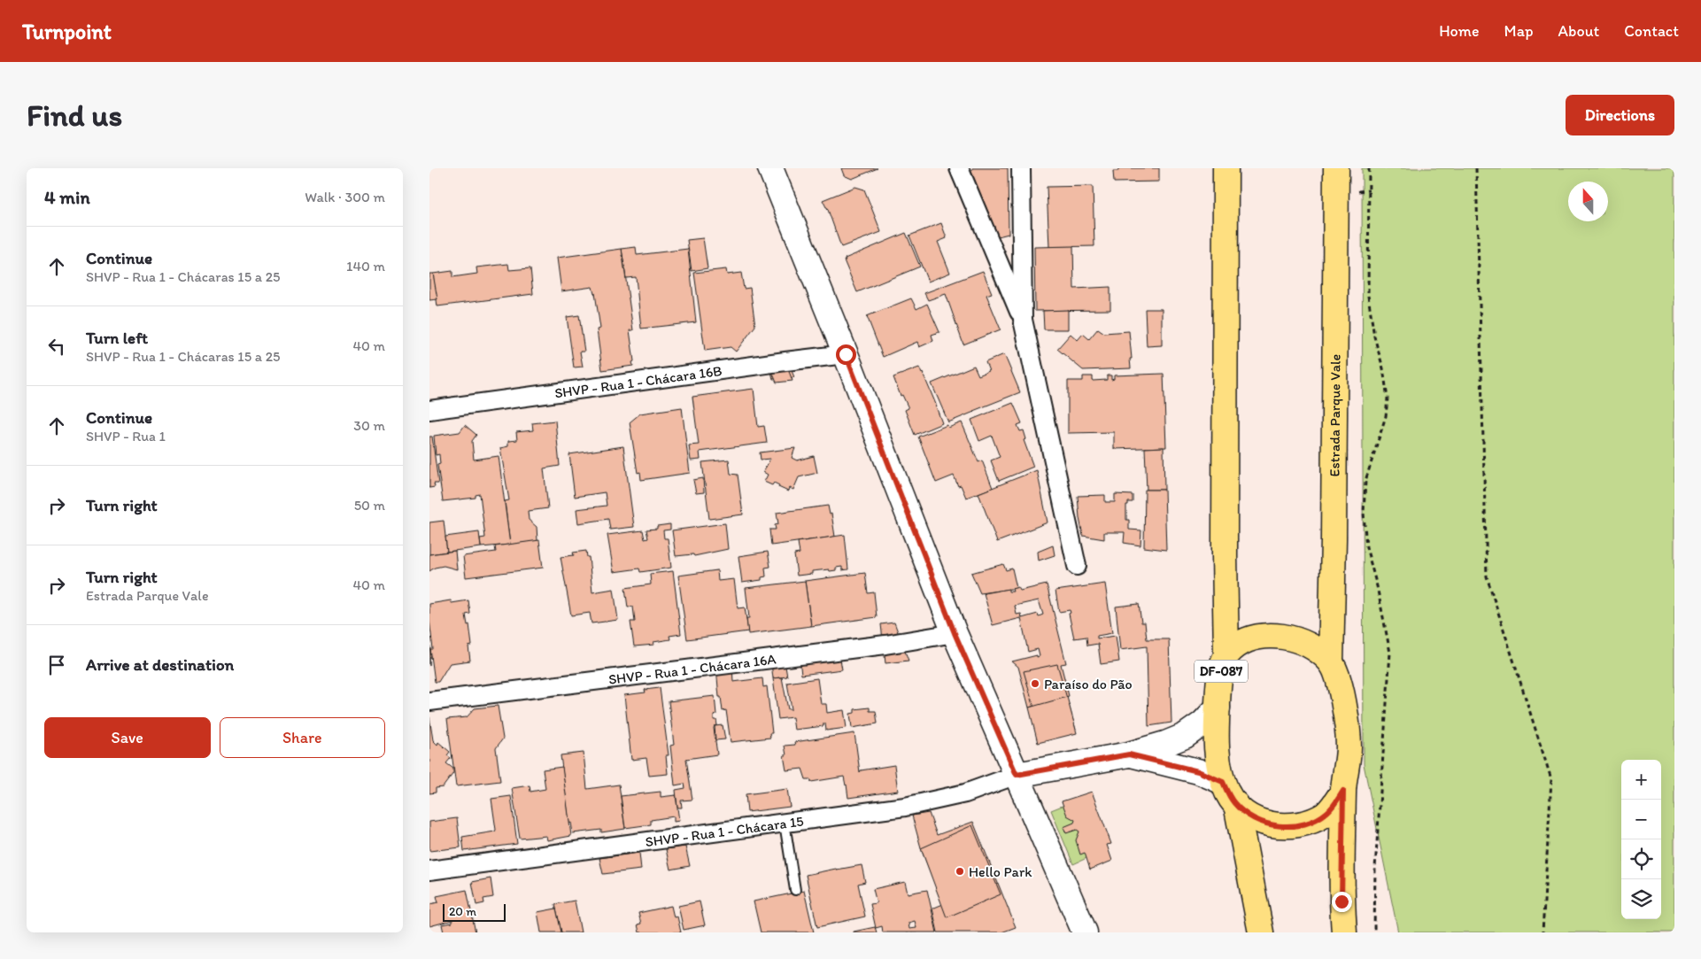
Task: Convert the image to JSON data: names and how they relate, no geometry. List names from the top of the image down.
{
  "streets": {
    "main road": ["Estrada Parque Vale", "DF-087"],
    "street": ["SHVP - Rua 1 - Chácara 16B", "SHVP - Rua 1 - Chácara 16A", "SHVP - Rua 1 - Chácara 15"]
  },
  "crossings": [
    ["Estrada Parque Vale", "DF-087"]
  ],
  "places": ["Paraíso do Pão", "Hello Park"],
  "scale_bar": "20 m",
  "north": "top",
  "page": {
    "header": "Turnpoint",
    "nav": [
      "Home",
      "Map",
      "About",
      "Contact"
    ],
    "buttons": [
      "Directions",
      ["Save", "Share"]
    ],
    "title": "Find us",
    "heading": ["4 min", "Walk · 300 m"],
    "list": [
      ["Continue", "SHVP - Rua 1 - Chácaras 15 a 25", "140 m"],
      ["Turn left", "SHVP - Rua 1 - Chácaras 15 a 25", "40 m"],
      ["Continue", "SHVP - Rua 1", "30 m"],
      ["Turn right", "50 m"],
      ["Turn right", "Estrada Parque Vale", "40 m"],
      "Arrive at destination"
    ],
    "map_buttons": ["+", "−"],
    "scale": "20 m"
  }
}
